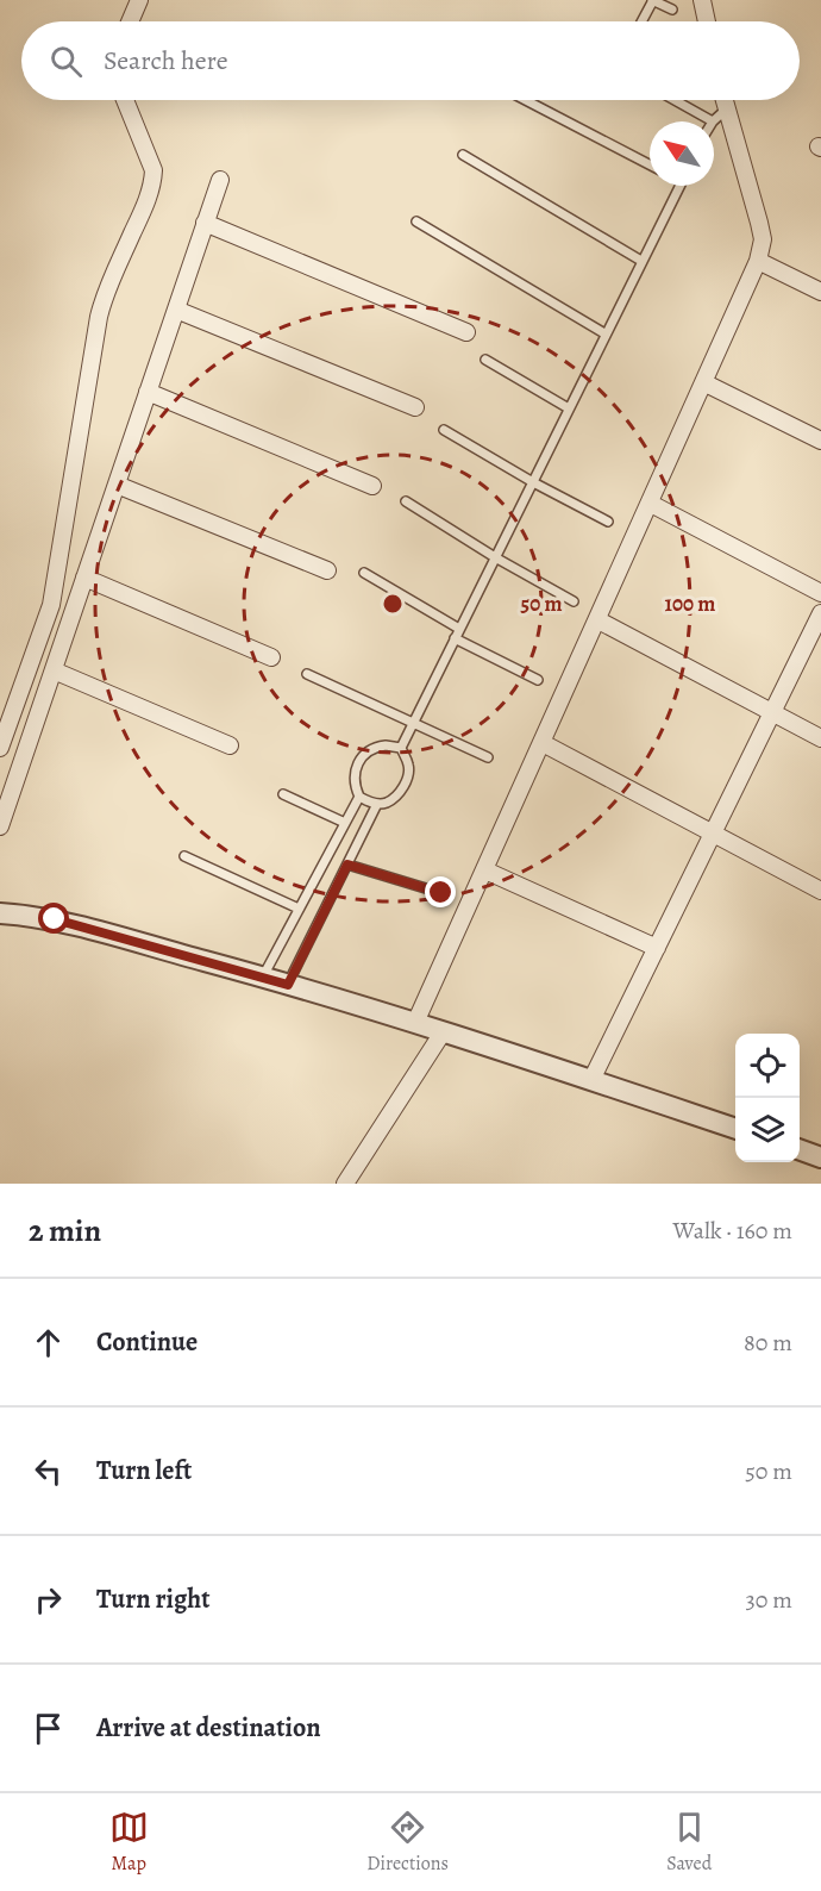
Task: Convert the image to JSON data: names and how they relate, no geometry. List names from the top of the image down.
{
  "north": "top left",
  "page": {
    "search": "Search here",
    "heading": ["2 min", "Walk · 160 m"],
    "list": [
      ["Continue", "80 m"],
      ["Turn left", "50 m"],
      ["Turn right", "30 m"],
      "Arrive at destination"
    ],
    "nav": ["Map", "Directions", "Saved"]
  },
  "rings": ["50 m", "100 m"]
}
